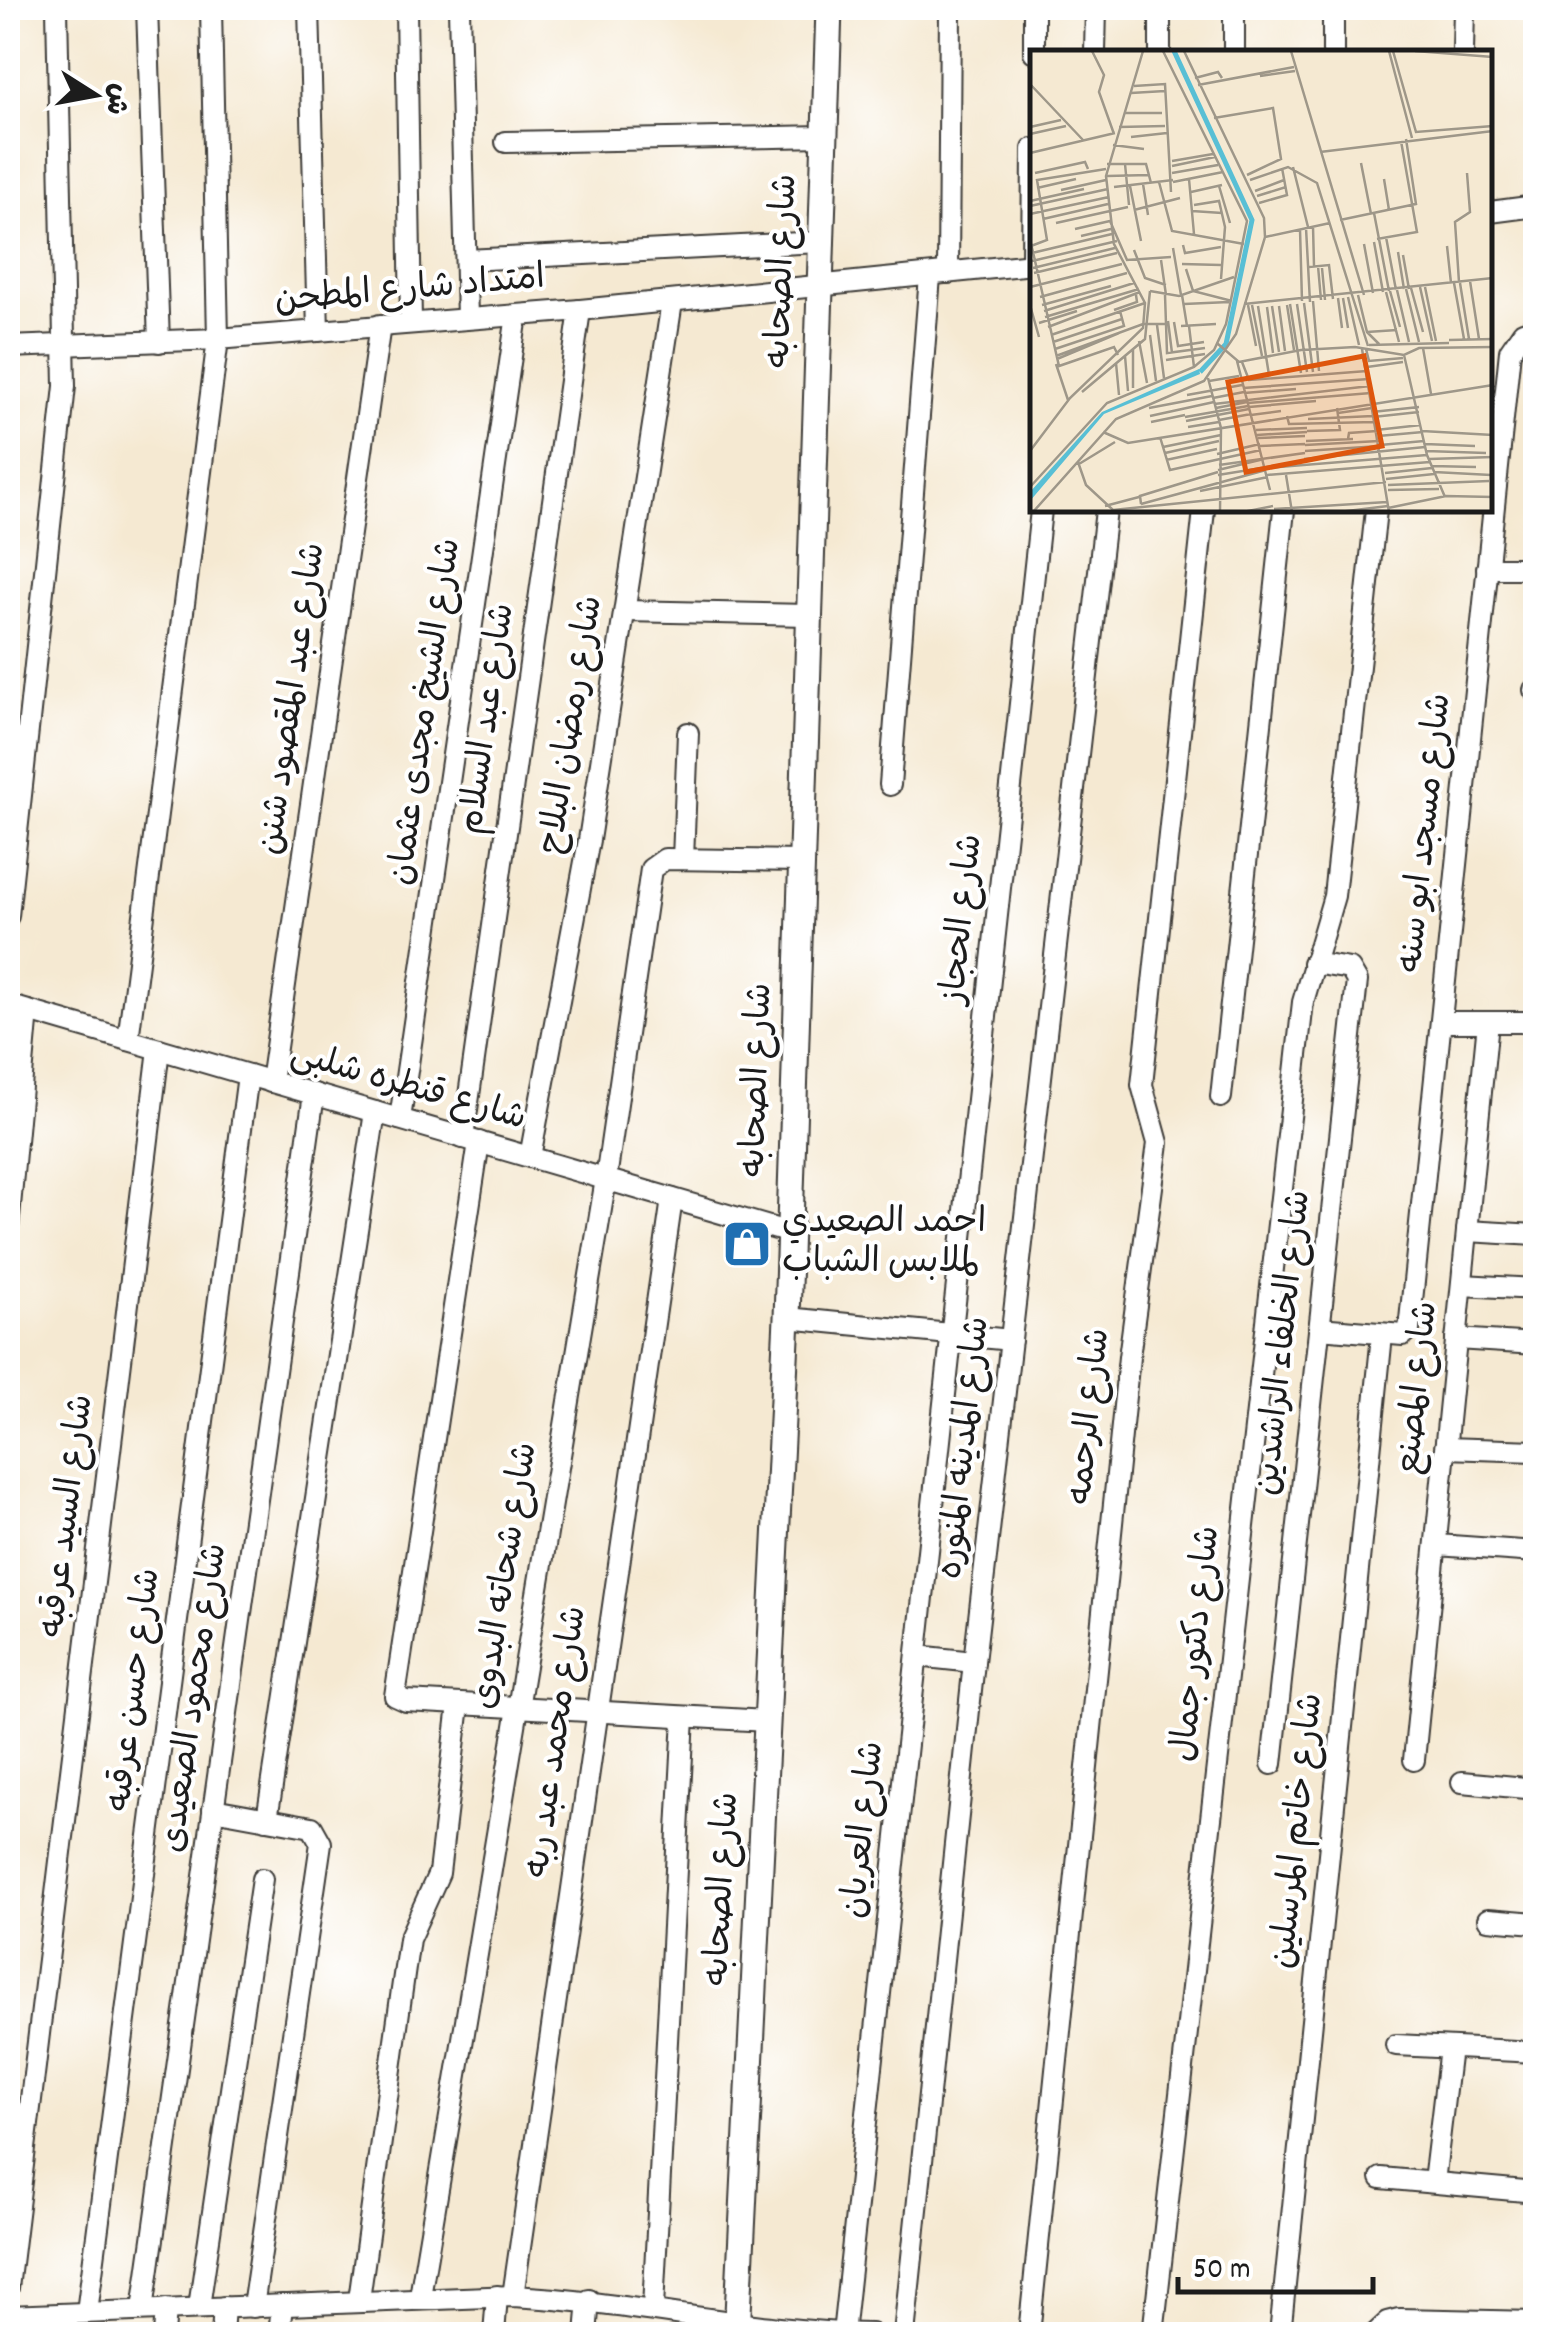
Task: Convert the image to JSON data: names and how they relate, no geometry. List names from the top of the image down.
{
  "streets": {
    "street": [
      "شارع الصحابه",
      "امتداد شارع المطحن",
      "شارع عبد المقصود شنن",
      "شارع الشيخ مجدى عثمان",
      "شارع عبد السلام",
      "شارع رمضان البلاح",
      "شارع مسجد ابو سنه",
      "شارع الحجاز",
      "شارع قنطره شلبى",
      "شارع الخلفاء الراشدين",
      "شارع المصنع",
      "شارع الرحمه",
      "شارع المدينه المنوره",
      "شارع السيد عرقبه",
      "شارع شحاته البدوى",
      "شارع دكتور جمال",
      "شارع حسن عرقبه",
      "شارع محمود الصعيدى",
      "شارع محمد عبد ربه",
      "شارع العريان",
      "شارع خاتم المرسلين"
    ]
  },
  "crossings": [
    ["شارع الصحابه", "امتداد شارع المطحن"],
    ["شارع الصحابه", "شارع قنطره شلبى"],
    ["امتداد شارع المطحن", "شارع عبد المقصود شنن"],
    ["امتداد شارع المطحن", "شارع الشيخ مجدى عثمان"],
    ["امتداد شارع المطحن", "شارع عبد السلام"],
    ["امتداد شارع المطحن", "شارع رمضان البلاح"],
    ["شارع عبد المقصود شنن", "شارع قنطره شلبى"],
    ["شارع الشيخ مجدى عثمان", "شارع قنطره شلبى"],
    ["شارع عبد السلام", "شارع قنطره شلبى"],
    ["شارع رمضان البلاح", "شارع قنطره شلبى"],
    ["شارع مسجد ابو سنه", "شارع خاتم المرسلين"],
    ["شارع الحجاز", "شارع العريان"],
    ["شارع قنطره شلبى", "شارع السيد عرقبه"],
    ["شارع قنطره شلبى", "شارع شحاته البدوى"],
    ["شارع قنطره شلبى", "شارع حسن عرقبه"],
    ["شارع قنطره شلبى", "شارع محمود الصعيدى"],
    ["شارع قنطره شلبى", "شارع محمد عبد ربه"],
    ["شارع الخلفاء الراشدين", "شارع دكتور جمال"]
  ],
  "places": {
    "shop": ["احمد الصعيدي لملابس الشباب"]
  },
  "scale_bar": "50 m",
  "north": "right"
}
